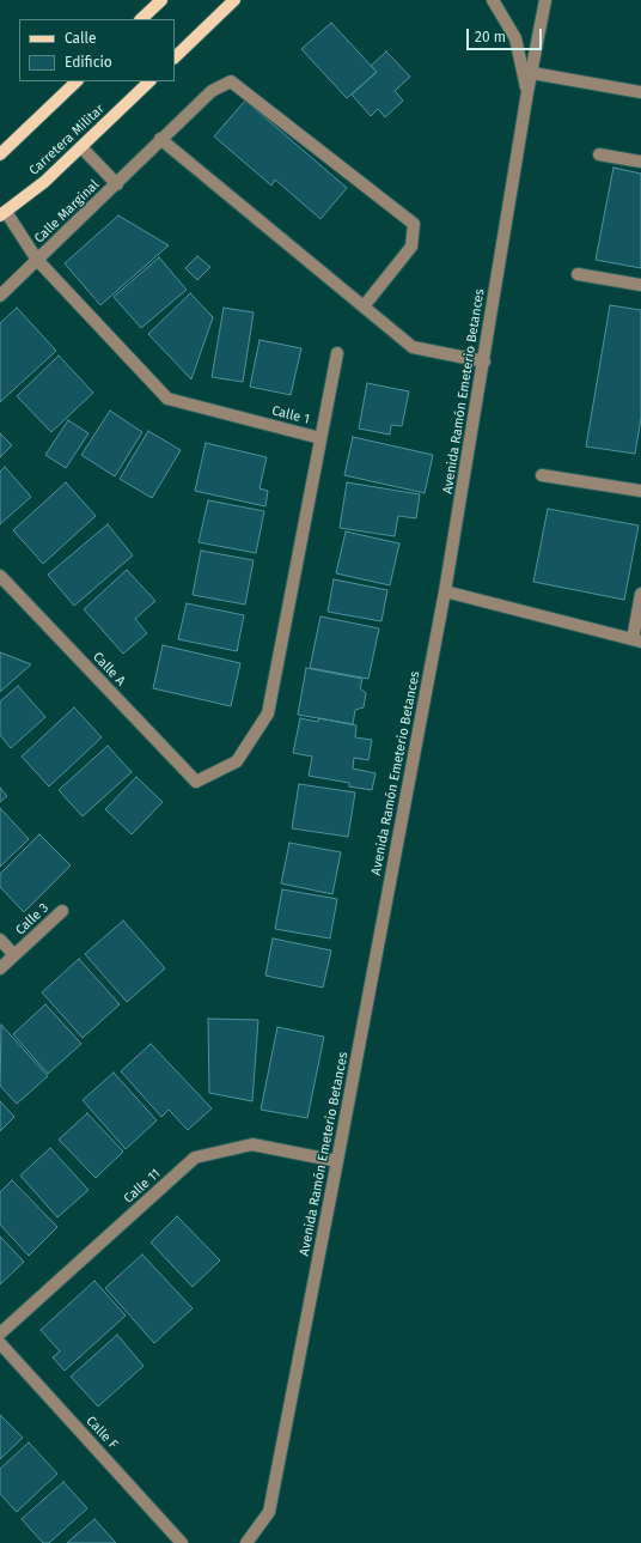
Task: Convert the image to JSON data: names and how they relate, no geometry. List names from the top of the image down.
{
  "streets": {
    "main road": ["Carretera Militar"],
    "street": [
      "Calle Marginal",
      "Avenida Ramón Emeterio Betances",
      "Calle 1",
      "Calle A",
      "Calle 3",
      "Calle 11",
      "Calle F"
    ]
  },
  "crossings": [
    ["Carretera Militar", "Calle Marginal"],
    ["Calle Marginal", "Calle 1"],
    ["Avenida Ramón Emeterio Betances", "Calle 11"],
    ["Calle 1", "Calle A"]
  ],
  "legend": ["Calle", "Edificio"],
  "scale_bar": "20 m"
}
